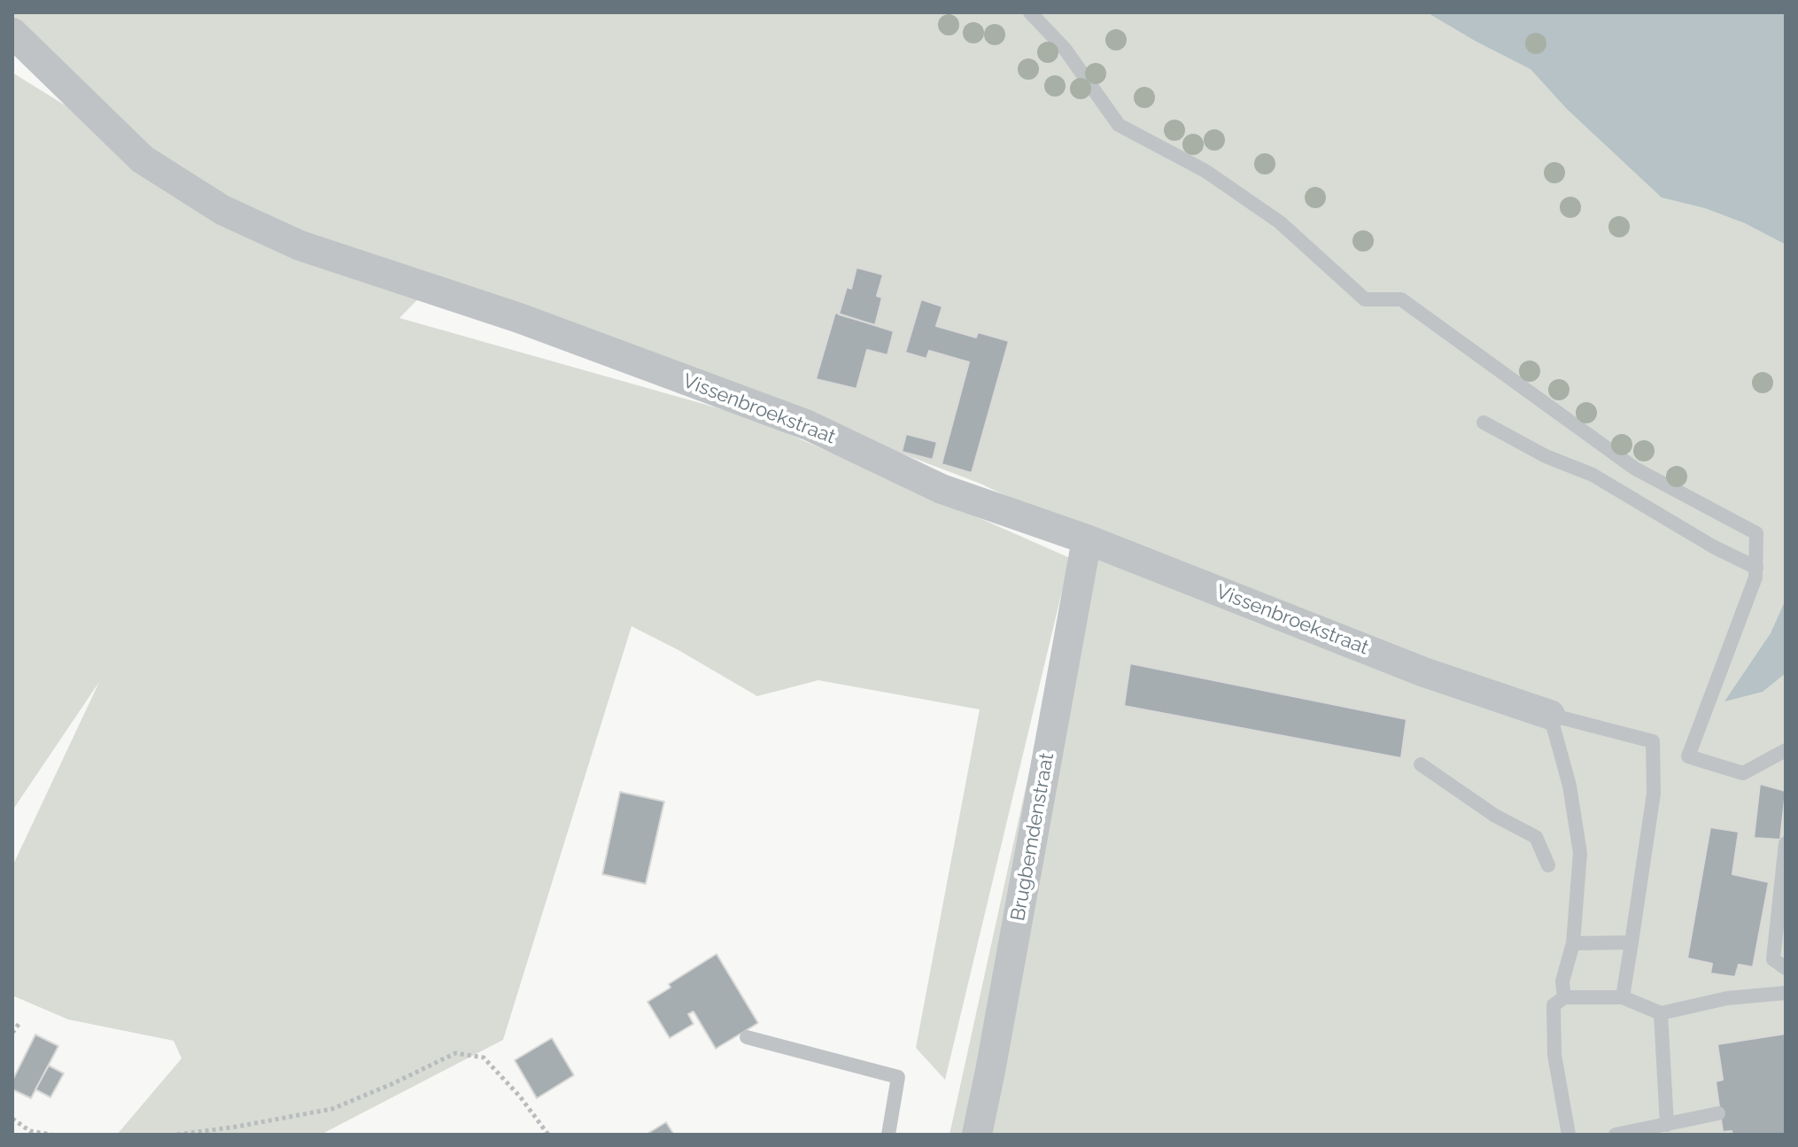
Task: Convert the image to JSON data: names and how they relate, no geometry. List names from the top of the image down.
{
  "streets": {
    "street": ["Vissenbroekstraat", "Brugbemdenstraat"]
  },
  "crossings": [
    ["Vissenbroekstraat", "Brugbemdenstraat"]
  ]
}
